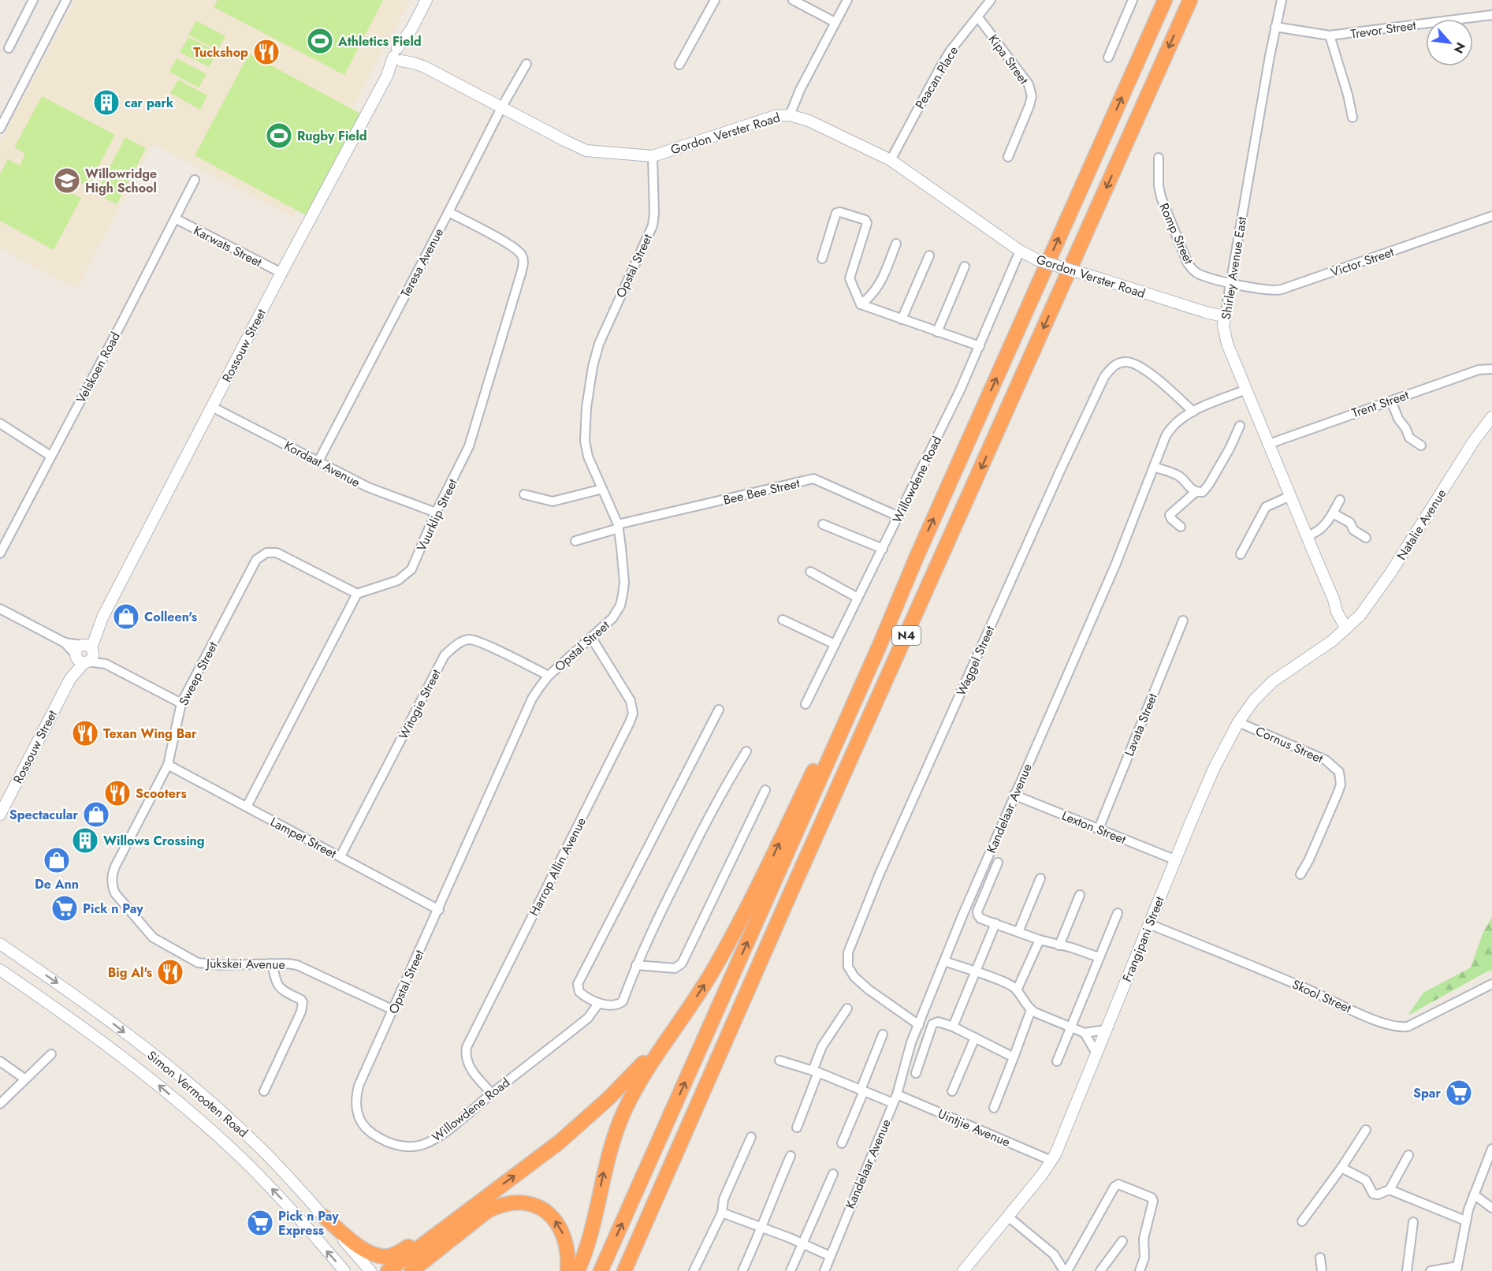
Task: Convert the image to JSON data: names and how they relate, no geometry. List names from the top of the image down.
{
  "streets": {
    "highway": ["N4"],
    "street": [
      "Trevor Street",
      "Kipa Street",
      "Peacan Place",
      "Gordon Verster Road",
      "Romp Street",
      "Karwats Street",
      "Victor Street",
      "Teresa Avenue",
      "Opstal Street",
      "Shirley Avenue East",
      "Rossouw Street",
      "Velskoen Road",
      "Trent Street",
      "Kordaat Avenue",
      "Willowdene Road",
      "Bee Bee Street",
      "Vuurklip Street",
      "Natalie Avenue",
      "Waggel Street",
      "Sweep Street",
      "Witogie Street",
      "Lavata Street",
      "Cornus Street",
      "Kandelaar Avenue",
      "Lexton Street",
      "Lampet Street",
      "Harrop Allin Avenue",
      "Frangipani Street",
      "Jukskei Avenue",
      "Skool Street",
      "Simon Vermooten Road",
      "Uintjie Avenue"
    ]
  },
  "crossings": [
    ["Trevor Street", "Shirley Avenue East"],
    ["Kipa Street", "Peacan Place"],
    ["Peacan Place", "Gordon Verster Road"],
    ["Gordon Verster Road", "Teresa Avenue"],
    ["Gordon Verster Road", "Opstal Street"],
    ["Gordon Verster Road", "Shirley Avenue East"],
    ["Gordon Verster Road", "Rossouw Street"],
    ["Gordon Verster Road", "Willowdene Road"],
    ["Romp Street", "Victor Street"],
    ["Romp Street", "Shirley Avenue East"],
    ["Karwats Street", "Rossouw Street"],
    ["Karwats Street", "Velskoen Road"],
    ["Victor Street", "Shirley Avenue East"],
    ["Teresa Avenue", "Kordaat Avenue"],
    ["Teresa Avenue", "Vuurklip Street"],
    ["Opstal Street", "Willowdene Road"],
    ["Opstal Street", "Bee Bee Street"],
    ["Opstal Street", "Witogie Street"],
    ["Opstal Street", "Lampet Street"],
    ["Opstal Street", "Harrop Allin Avenue"],
    ["Opstal Street", "Jukskei Avenue"],
    ["Shirley Avenue East", "Trent Street"],
    ["Shirley Avenue East", "Natalie Avenue"],
    ["Shirley Avenue East", "Kandelaar Avenue"],
    ["Shirley Avenue East", "Frangipani Street"],
    ["Rossouw Street", "Kordaat Avenue"],
    ["Kordaat Avenue", "Vuurklip Street"],
    ["Willowdene Road", "Bee Bee Street"],
    ["Willowdene Road", "Harrop Allin Avenue"],
    ["Vuurklip Street", "Sweep Street"],
    ["Natalie Avenue", "Frangipani Street"],
    ["Waggel Street", "Kandelaar Avenue"],
    ["Sweep Street", "Lampet Street"],
    ["Sweep Street", "Jukskei Avenue"],
    ["Witogie Street", "Lampet Street"],
    ["Lavata Street", "Lexton Street"],
    ["Cornus Street", "Frangipani Street"],
    ["Kandelaar Avenue", "Lexton Street"],
    ["Kandelaar Avenue", "Uintjie Avenue"],
    ["Lexton Street", "Frangipani Street"],
    ["Frangipani Street", "Skool Street"],
    ["Frangipani Street", "Uintjie Avenue"]
  ],
  "places": {
    "sports": ["Athletics Field", "Rugby Field"],
    "restaurant": [
      "Tuckshop",
      "Texan Wing Bar",
      "Scooters",
      "Big Al's"
    ],
    "building": ["car park", "Willows Crossing"],
    "school or university": ["Willowridge High School"],
    "shop": ["Colleen's", "Spectacular", "De Ann"],
    "supermarket": ["Pick n Pay", "Spar", "Pick n Pay Express"]
  },
  "north": "bottom right"
}
